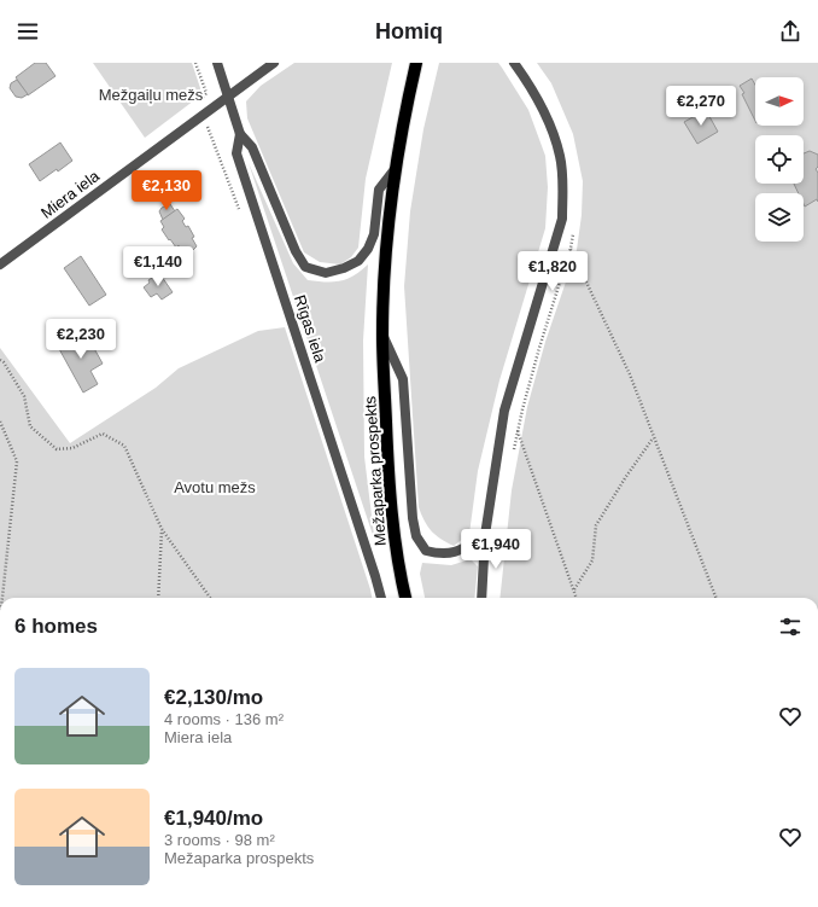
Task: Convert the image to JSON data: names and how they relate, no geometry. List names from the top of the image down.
{
  "streets": {
    "main road": ["Mežaparka prospekts"],
    "street": ["Miera iela", "Rīgas iela"]
  },
  "crossings": [
    ["Miera iela", "Rīgas iela"],
    ["Rīgas iela", "Mežaparka prospekts"]
  ],
  "parks": ["Mežgaiļu mežs", "Avotu mežs"],
  "north": "right",
  "page": {
    "header": "Homiq",
    "price": [
      "€2,270",
      "€2,130",
      "€1,140",
      "€1,820",
      "€2,230",
      "€1,940"
    ],
    "heading": "6 homes",
    "list": [
      {
        "name": "€2,130/mo",
        "note": "4 rooms · 136 m² · Miera iela"
      },
      {
        "name": "€1,940/mo",
        "note": "3 rooms · 98 m² · Mežaparka prospekts"
      }
    ]
  }
}
